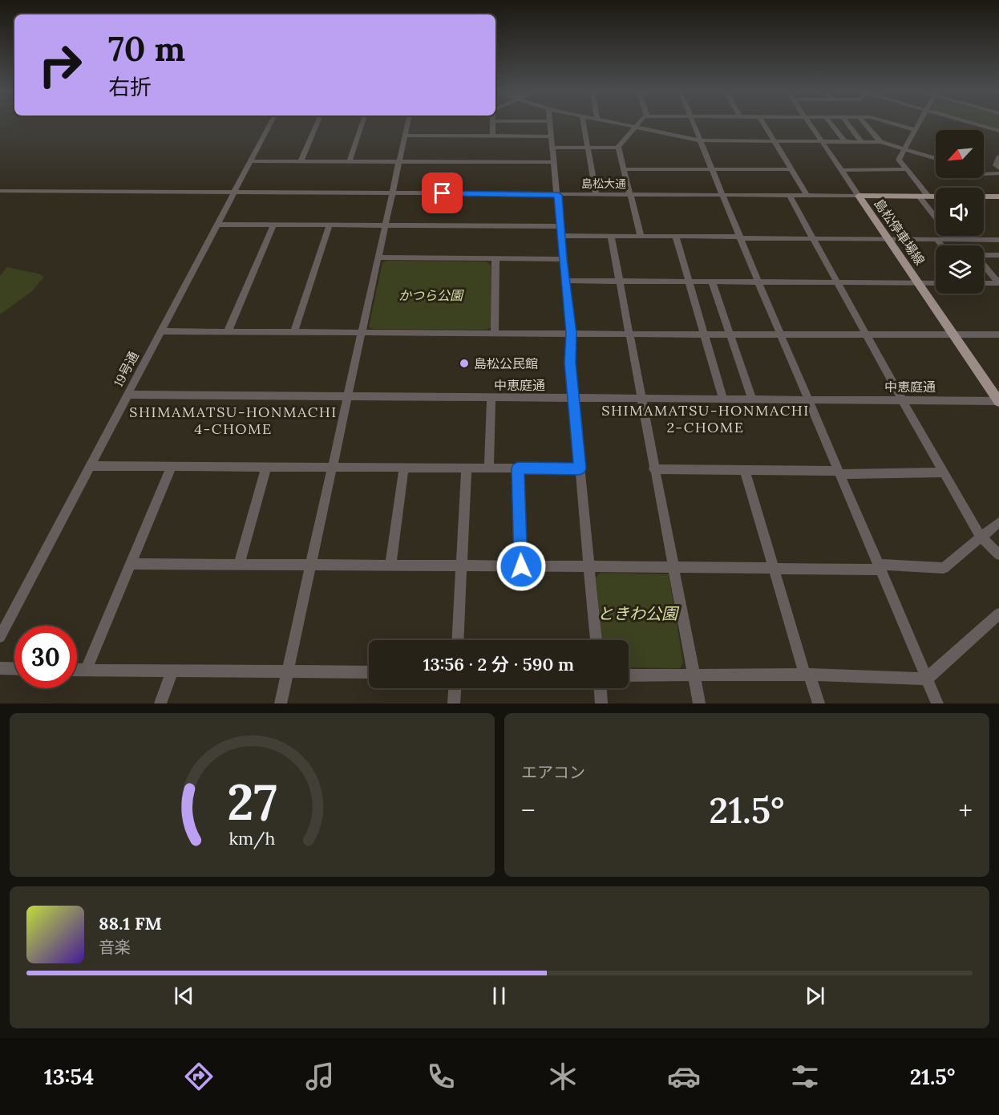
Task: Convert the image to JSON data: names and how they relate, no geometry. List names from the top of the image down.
{
  "streets": {
    "main road": ["島松停車場線"],
    "street": ["島松大通", "19号通", "中恵庭通"]
  },
  "crossings": [
    ["島松大通", "島松停車場線"],
    ["島松大通", "19号通"],
    ["島松停車場線", "中恵庭通"],
    ["19号通", "中恵庭通"]
  ],
  "districts": ["SHIMAMATSU-HONMACHI 2-CHOME", "SHIMAMATSU-HONMACHI 4-CHOME"],
  "parks": ["かつら公園", "ときわ公園"],
  "places": ["島松公民館"],
  "north": "bottom left",
  "page": {
    "turn": ["70 m", "右折"],
    "limit": "30",
    "trip": "13:56 · 2 分 · 590 m",
    "tile": "エアコン",
    "heat": ["−", "21.5°", "+"],
    "song": ["88.1 FM", "音楽"],
    "tabs": ["13:54", "21.5°"],
    "gauge": ["27", "km/h"]
  }
}
